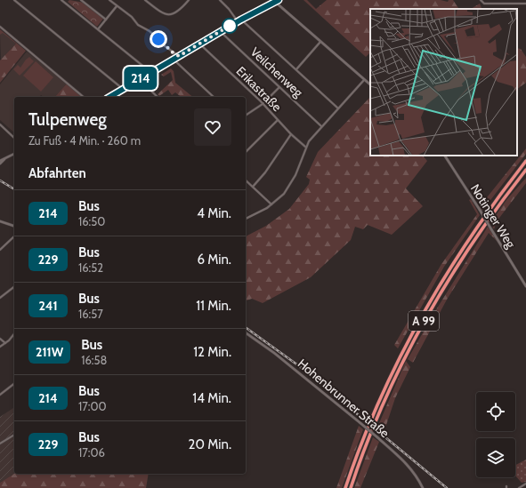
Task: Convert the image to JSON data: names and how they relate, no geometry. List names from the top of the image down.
{
  "streets": {
    "highway": ["A 99"],
    "street": [
      "Veilchenweg",
      "Erikastraße",
      "Notinger Weg",
      "Hohenbrunner Straße"
    ]
  },
  "lines": ["bus line 214"],
  "page": {
    "on_map": "214",
    "heading": [
      ["Tulpenweg", "Zu Fuß · 4 Min. · 260 m"],
      "Abfahrten"
    ],
    "list": [
      {
        "mark": "214",
        "name": "Bus",
        "note": "16:50",
        "value": "4 Min."
      },
      {
        "mark": "229",
        "name": "Bus",
        "note": "16:52",
        "value": "6 Min."
      },
      {
        "mark": "241",
        "name": "Bus",
        "note": "16:57",
        "value": "11 Min."
      },
      {
        "mark": "211W",
        "name": "Bus",
        "note": "16:58",
        "value": "12 Min."
      },
      {
        "mark": "214",
        "name": "Bus",
        "note": "17:00",
        "value": "14 Min."
      },
      {
        "mark": "229",
        "name": "Bus",
        "note": "17:06",
        "value": "20 Min."
      }
    ]
  }
}
